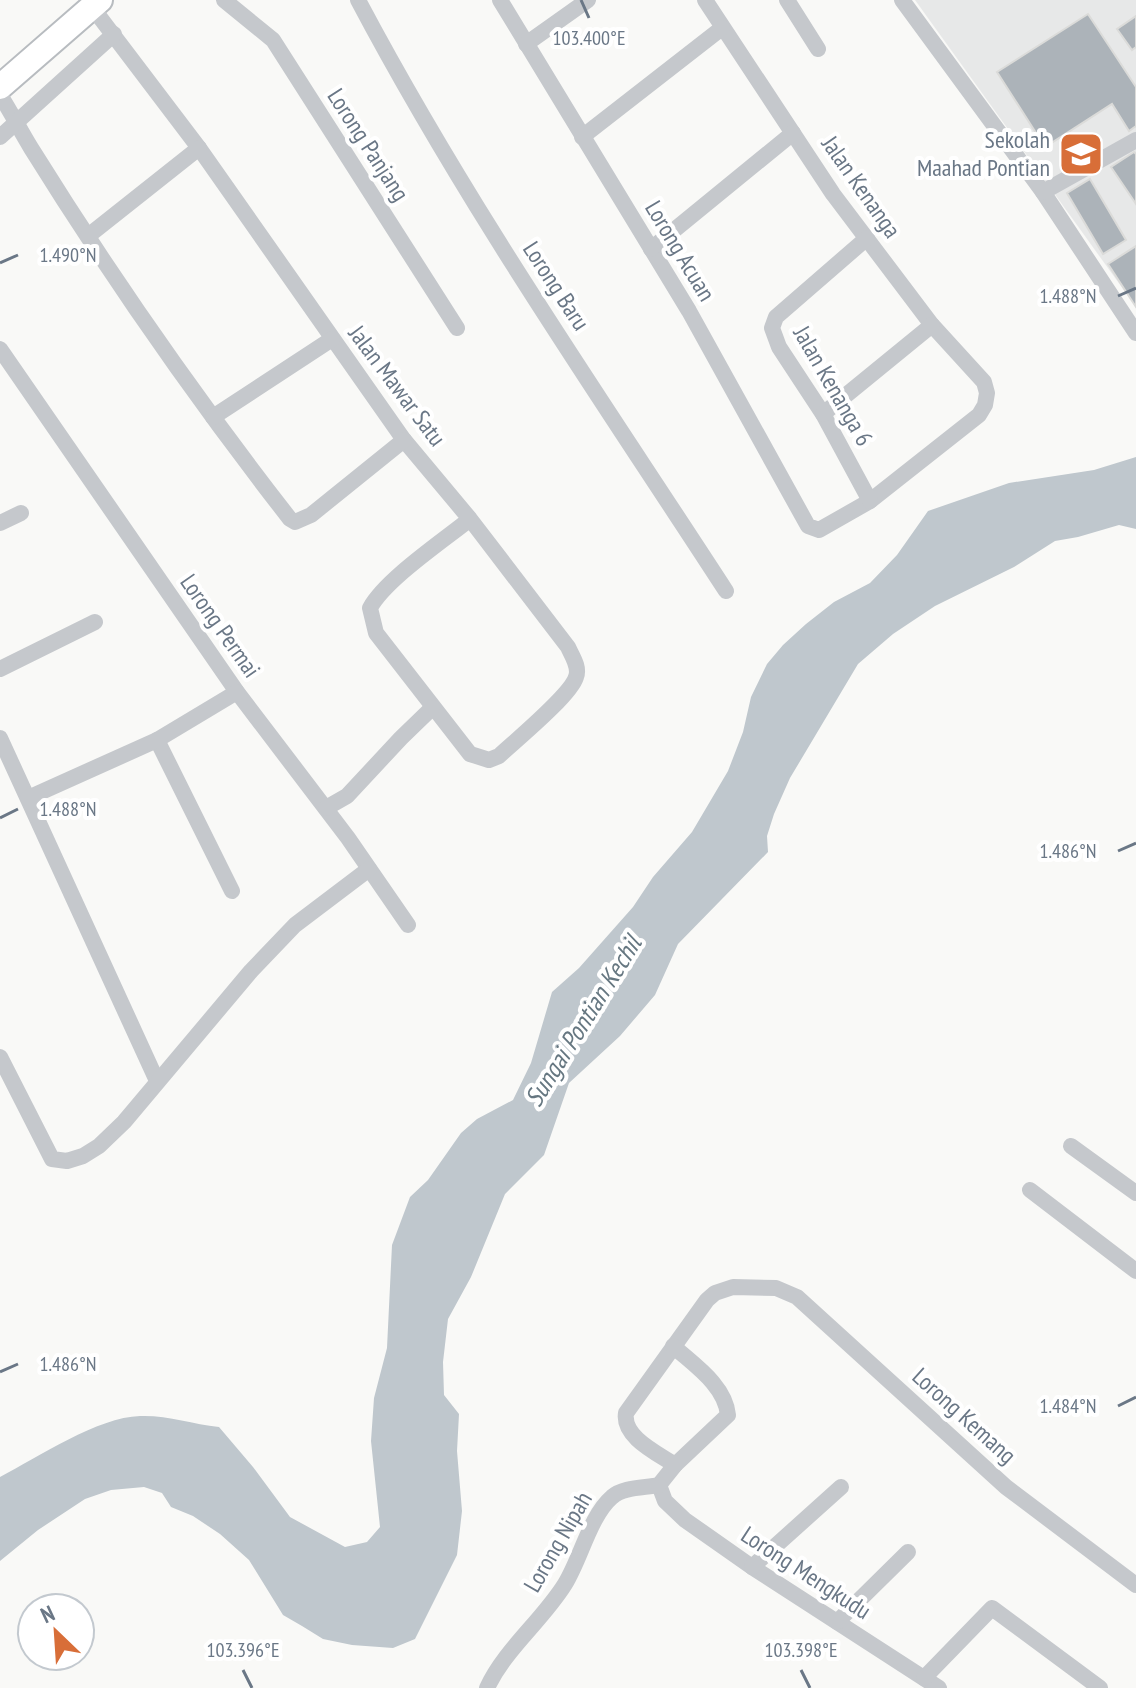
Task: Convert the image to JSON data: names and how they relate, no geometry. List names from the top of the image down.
{
  "streets": {
    "street": [
      "Lorong Panjang",
      "Jalan Kenanga",
      "Lorong Acuan",
      "Lorong Baru",
      "Jalan Mawar Satu",
      "Jalan Kenanga 6",
      "Lorong Permai",
      "Lorong Kemang",
      "Lorong Nipah",
      "Lorong Mengkudu"
    ]
  },
  "crossings": [
    ["Jalan Kenanga", "Lorong Acuan"],
    ["Jalan Kenanga", "Jalan Kenanga 6"],
    ["Lorong Acuan", "Jalan Kenanga 6"],
    ["Lorong Nipah", "Lorong Mengkudu"]
  ],
  "water": ["Sungai Pontian Kechil"],
  "places": {
    "school or university": ["Sekolah Maahad Pontian"]
  },
  "north": "top left",
  "coordinates": [
    "103.400°E",
    "1.490°N",
    "1.488°N",
    "1.486°N",
    "1.484°N",
    "103.396°E",
    "103.398°E"
  ]
}
